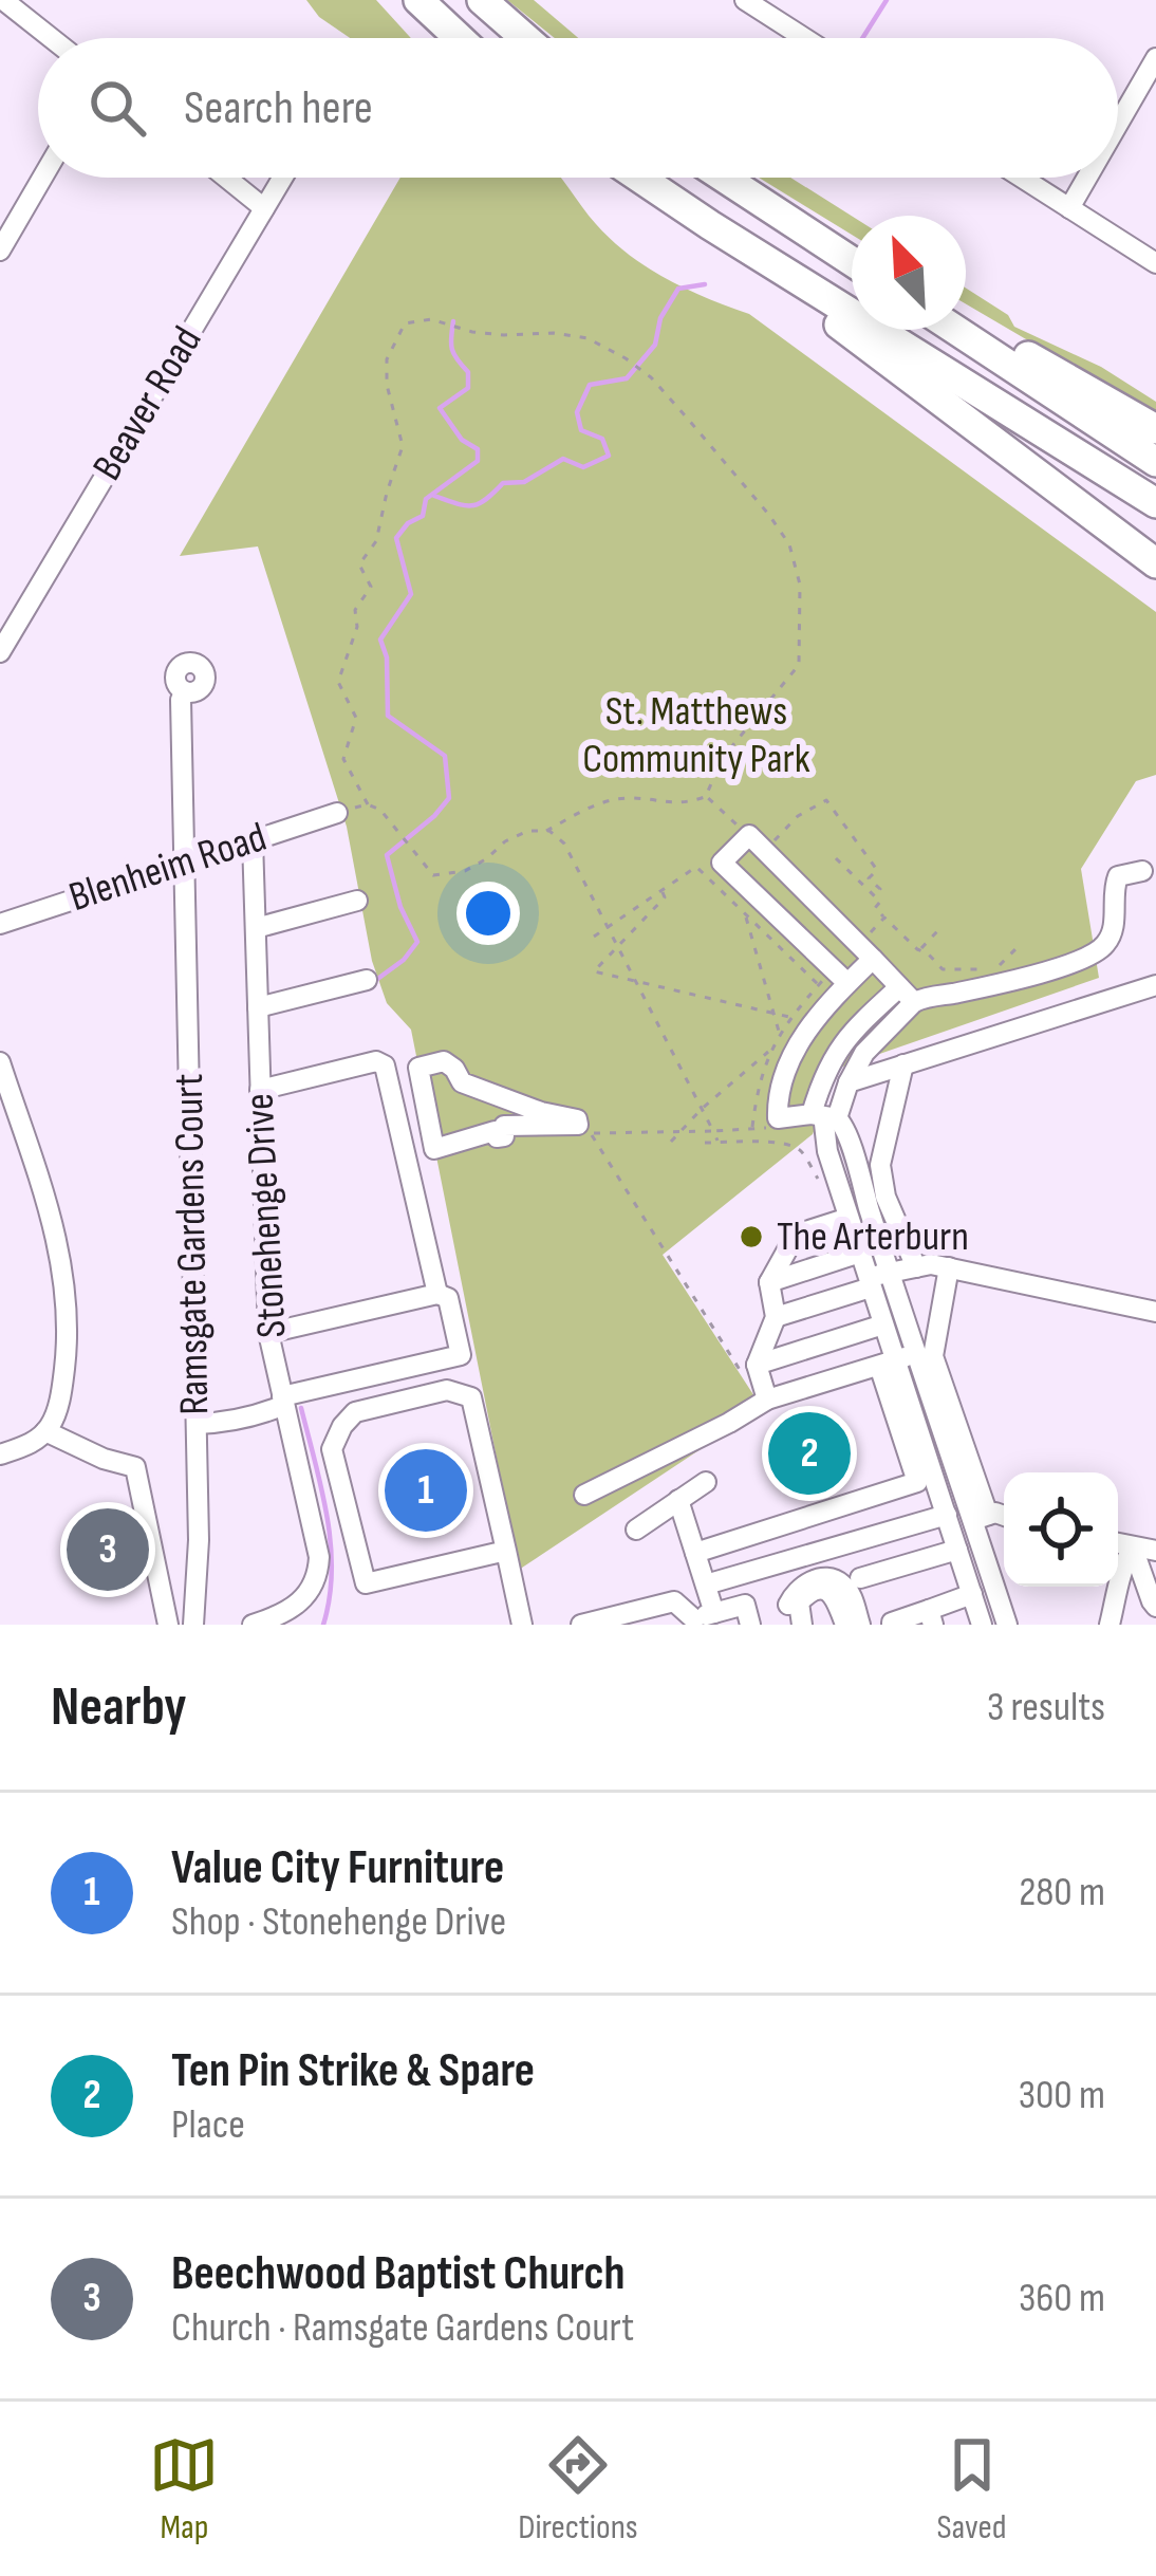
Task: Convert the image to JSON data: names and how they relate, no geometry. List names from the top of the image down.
{
  "streets": {
    "street": [
      "Beaver Road",
      "Blenheim Road",
      "Stonehenge Drive",
      "Ramsgate Gardens Court"
    ]
  },
  "crossings": [
    ["Blenheim Road", "Stonehenge Drive"],
    ["Blenheim Road", "Ramsgate Gardens Court"]
  ],
  "parks": ["St. Matthews Community Park"],
  "places": ["The Arterburn"],
  "north": "top left",
  "page": {
    "search": "Search here",
    "pins": ["2", "1", "3"],
    "heading": ["Nearby", "3 results"],
    "list": [
      {
        "mark": "1",
        "name": "Value City Furniture",
        "note": "Shop · Stonehenge Drive",
        "value": "280 m"
      },
      {
        "mark": "2",
        "name": "Ten Pin Strike & Spare",
        "note": "Place",
        "value": "300 m"
      },
      {
        "mark": "3",
        "name": "Beechwood Baptist Church",
        "note": "Church · Ramsgate Gardens Court",
        "value": "360 m"
      }
    ],
    "nav": ["Map", "Directions", "Saved"]
  }
}
